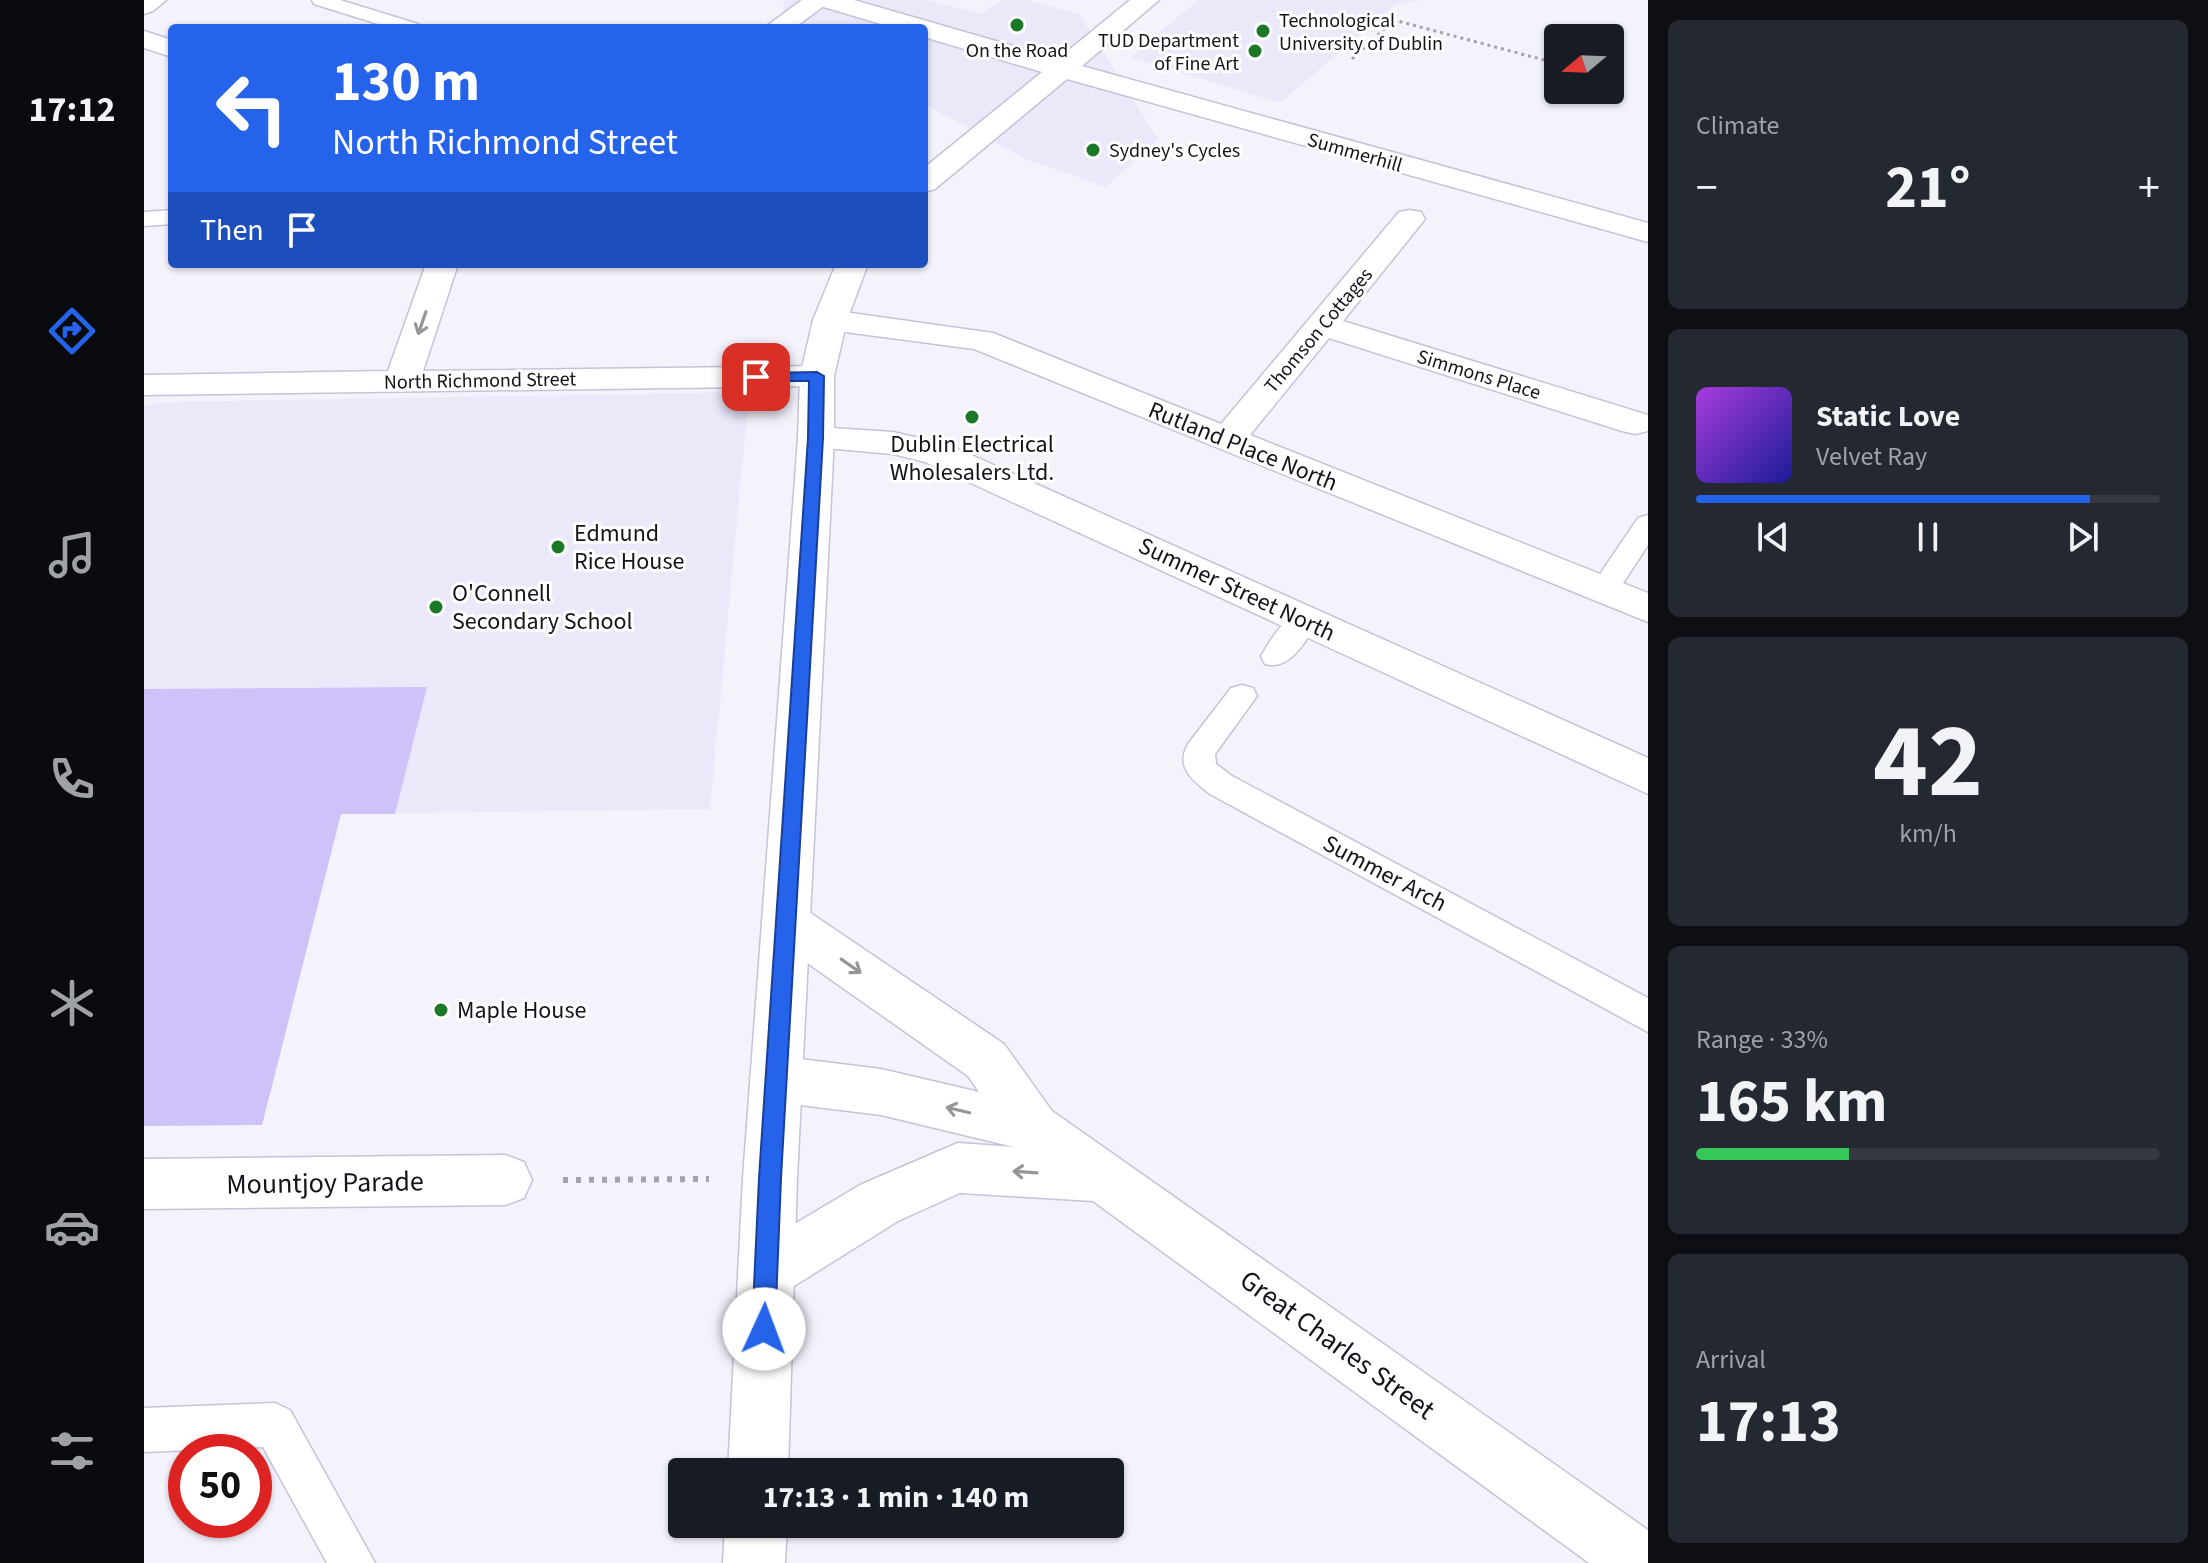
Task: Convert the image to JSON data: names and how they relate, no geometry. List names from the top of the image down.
{
  "streets": {
    "street": [
      "Summerhill",
      "Thomson Cottages",
      "Simmons Place",
      "North Richmond Street",
      "Rutland Place North",
      "Summer Street North",
      "Mountjoy Parade",
      "Great Charles Street"
    ],
    "lane": ["Summer Arch"]
  },
  "crossings": [
    ["Thomson Cottages", "Simmons Place"],
    ["Thomson Cottages", "Rutland Place North"]
  ],
  "places": [
    "On the Road",
    "Technological University of Dublin",
    "TUD Department of Fine Art",
    "Sydney's Cycles",
    "Dublin Electrical Wholesalers Ltd.",
    "Edmund Rice House",
    "O'Connell Secondary School",
    "Maple House"
  ],
  "north": "left",
  "page": {
    "tabs": "17:12",
    "tile": [
      "Climate",
      ["42", "km/h"],
      ["Range · 33%", "165 km"],
      ["Arrival", "17:13"]
    ],
    "turn": ["130 m", "North Richmond Street"],
    "heat": ["−", "21°", "+"],
    "then": "Then",
    "song": ["Static Love", "Velvet Ray"],
    "limit": "50",
    "trip": "17:13 · 1 min · 140 m"
  }
}
